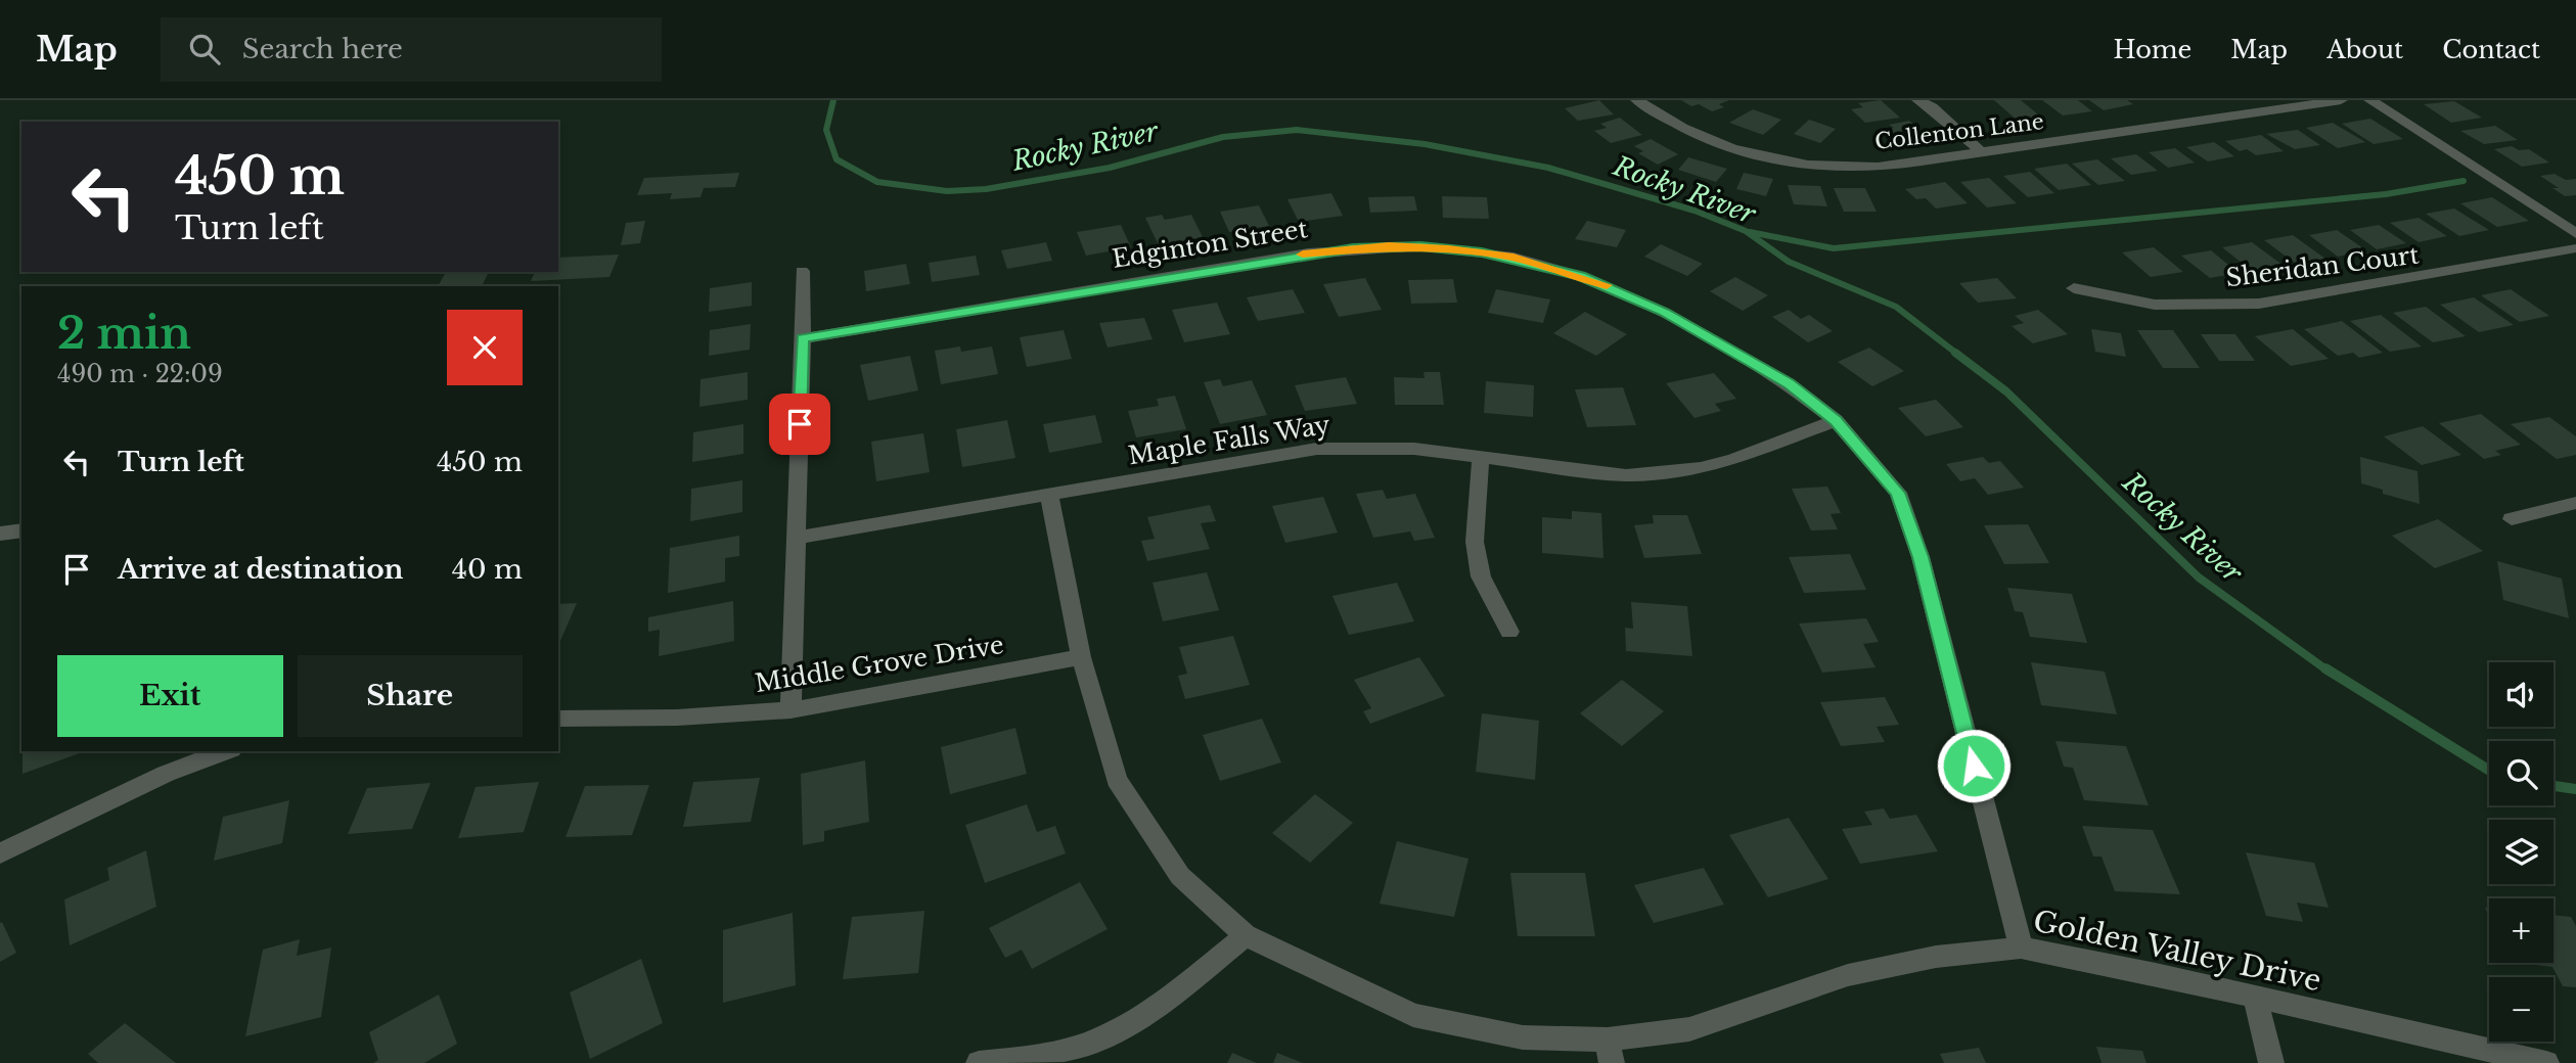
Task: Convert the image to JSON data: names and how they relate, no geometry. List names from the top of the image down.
{
  "streets": {
    "street": [
      "Collenton Lane",
      "Edginton Street",
      "Sheridan Court",
      "Maple Falls Way",
      "Middle Grove Drive",
      "Golden Valley Drive"
    ]
  },
  "crossings": [
    ["Edginton Street", "Maple Falls Way"],
    ["Edginton Street", "Golden Valley Drive"],
    ["Maple Falls Way", "Golden Valley Drive"],
    ["Middle Grove Drive", "Golden Valley Drive"]
  ],
  "water": ["Rocky River"],
  "page": {
    "header": "Map",
    "search": "Search here",
    "nav": [
      "Home",
      "Map",
      "About",
      "Contact"
    ],
    "turn": ["450 m", "Turn left"],
    "heading": ["2 min", "490 m · 22:09"],
    "list": [
      {
        "name": "Turn left",
        "value": "450 m"
      },
      {
        "name": "Arrive at destination",
        "value": "40 m"
      }
    ],
    "buttons": ["Exit", "Share"],
    "map_buttons": ["+", "−"]
  }
}
